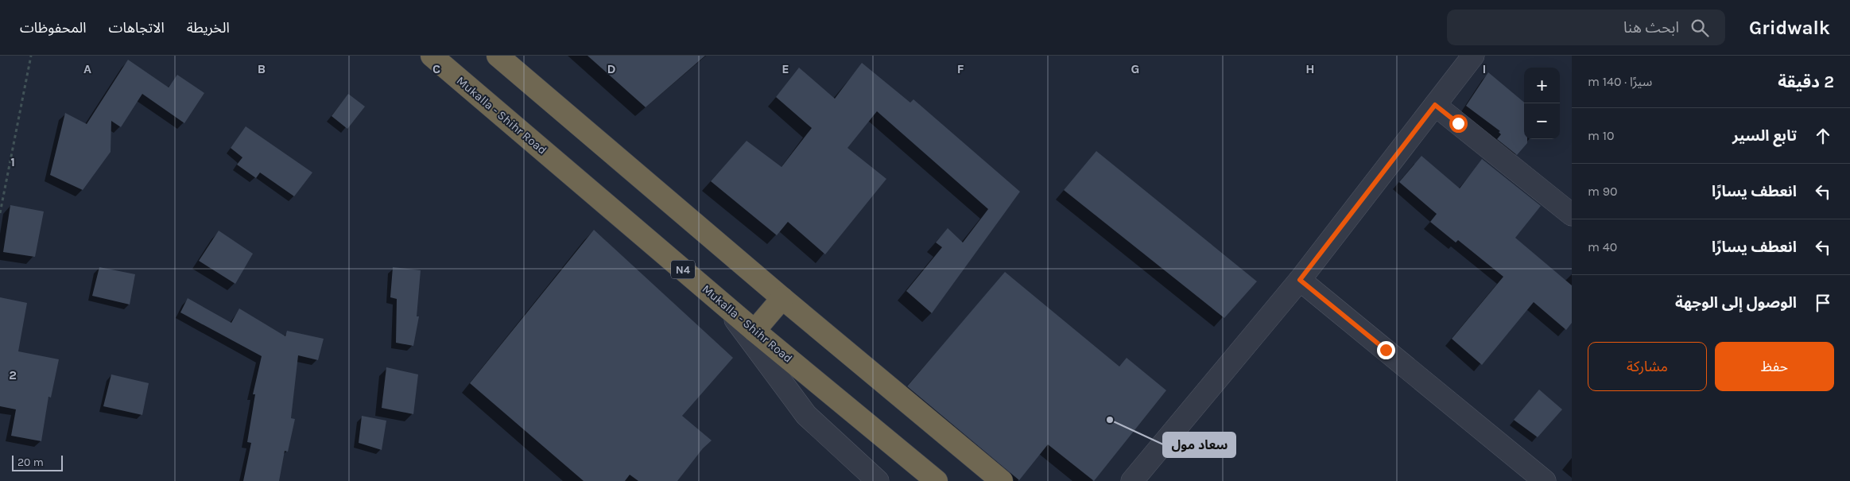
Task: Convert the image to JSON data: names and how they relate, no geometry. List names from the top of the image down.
{
  "streets": {
    "highway": ["Mukalla - Shihr Road", "N4"]
  },
  "places": ["سعاد مول"],
  "scale_bar": "20 m",
  "page": {
    "header": "Gridwalk",
    "search": "ابحث هنا",
    "nav": ["الخريطة", "الاتجاهات", "المحفوظات"],
    "heading": ["2 دقيقة", "سيرًا · 140 m"],
    "map_buttons": ["+", "−"],
    "list": [
      ["تابع السير", "10 m"],
      ["انعطف يسارًا", "90 m"],
      ["انعطف يسارًا", "40 m"],
      "الوصول إلى الوجهة"
    ],
    "buttons": ["حفظ", "مشاركة"],
    "scale": "20 m"
  },
  "grid": {
    "columns": [
      "A",
      "B",
      "C",
      "D",
      "E",
      "F",
      "G",
      "H",
      "I"
    ],
    "rows": ["1", "2"]
  }
}
